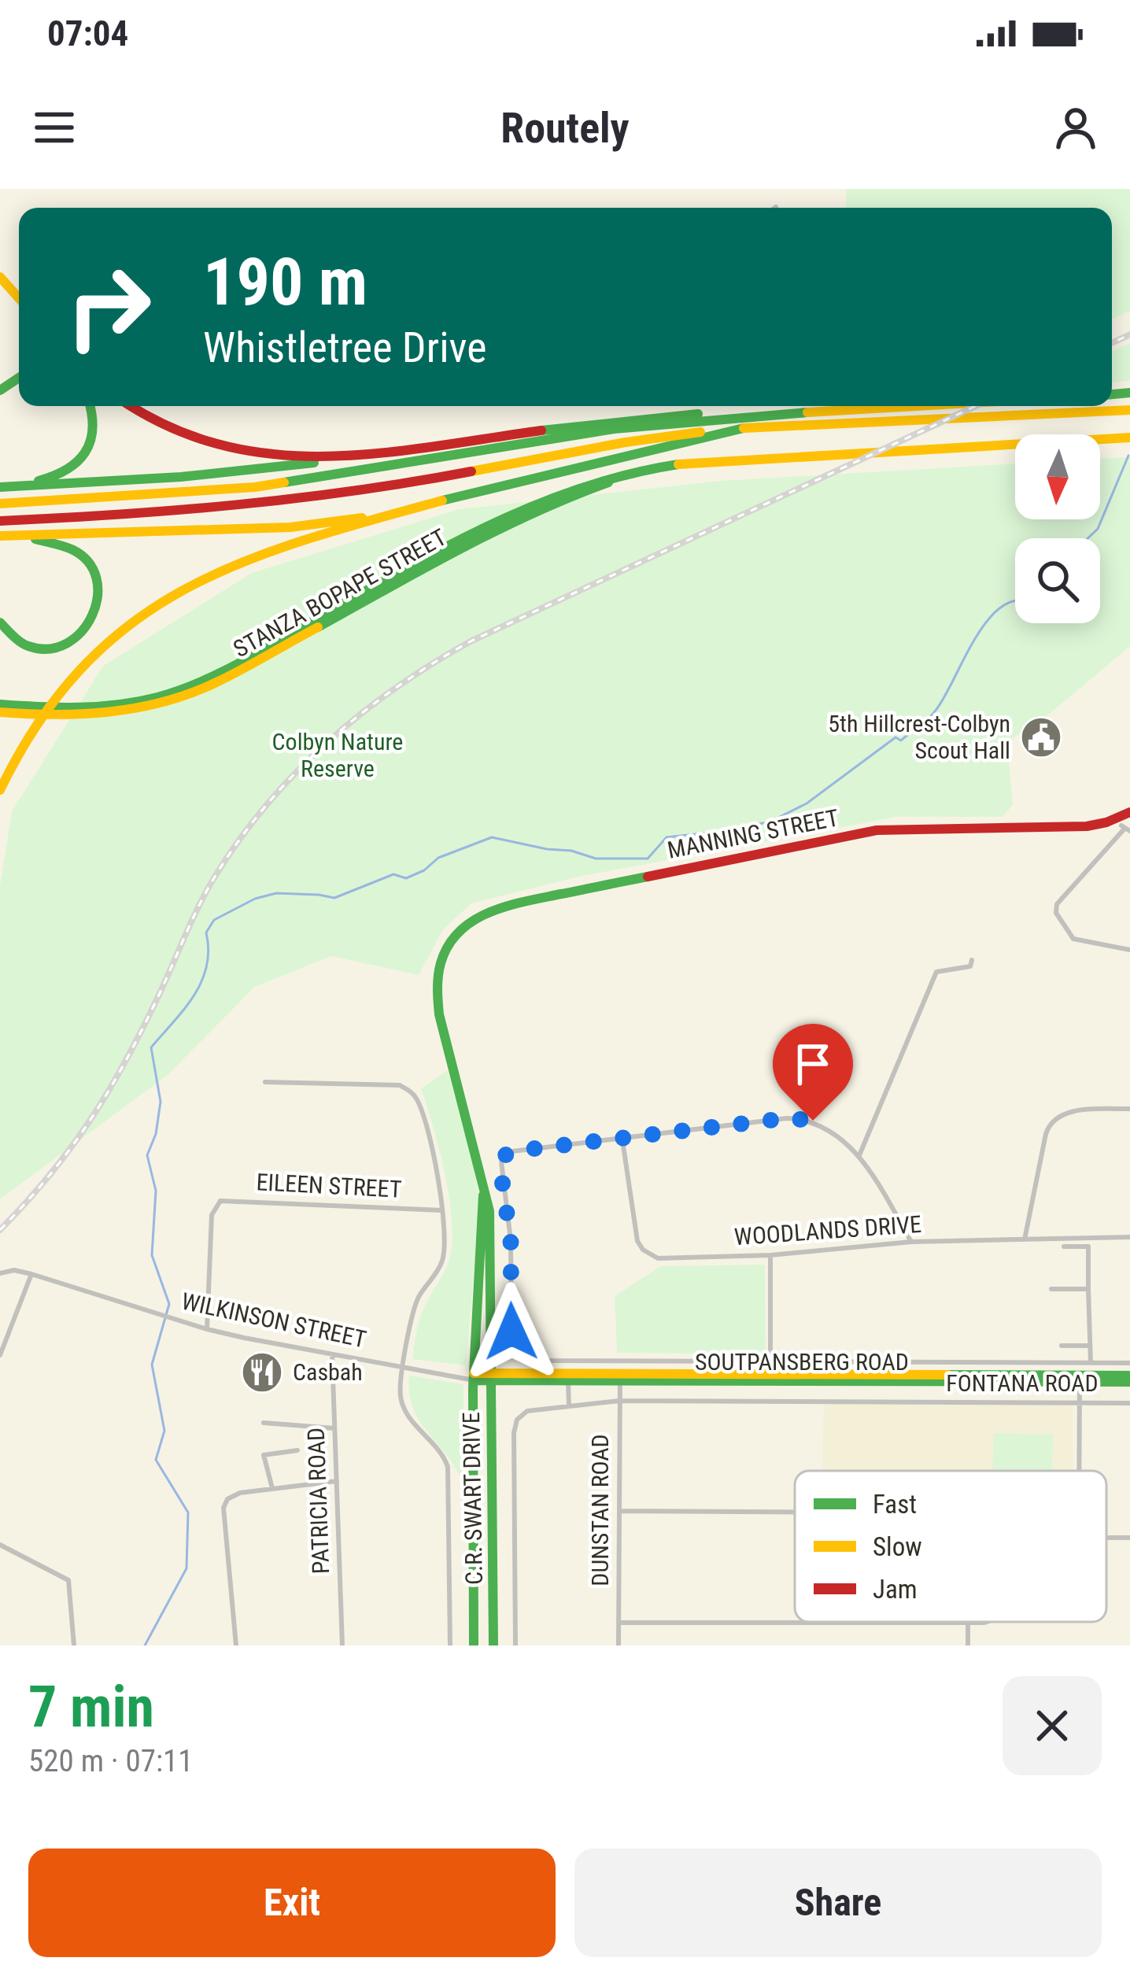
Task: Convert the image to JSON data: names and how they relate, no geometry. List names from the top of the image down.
{
  "streets": {
    "main road": [
      "STANZA BOPAPE STREET",
      "MANNING STREET",
      "SOUTPANSBERG ROAD",
      "C.R. SWART DRIVE"
    ],
    "street": [
      "EILEEN STREET",
      "WOODLANDS DRIVE",
      "WILKINSON STREET",
      "FONTANA ROAD",
      "PATRICIA ROAD",
      "DUNSTAN ROAD"
    ]
  },
  "crossings": [
    ["MANNING STREET", "C.R. SWART DRIVE"],
    ["EILEEN STREET", "WILKINSON STREET"],
    ["WILKINSON STREET", "SOUTPANSBERG ROAD"],
    ["WILKINSON STREET", "C.R. SWART DRIVE"],
    ["WILKINSON STREET", "PATRICIA ROAD"],
    ["SOUTPANSBERG ROAD", "C.R. SWART DRIVE"],
    ["SOUTPANSBERG ROAD", "DUNSTAN ROAD"],
    ["FONTANA ROAD", "DUNSTAN ROAD"]
  ],
  "parks": ["Colbyn Nature Reserve"],
  "places": {
    "public building": ["5th Hillcrest-Colbyn Scout Hall"],
    "restaurant": ["Casbah"]
  },
  "legend": ["Fast", "Slow", "Jam"],
  "north": "bottom",
  "page": {
    "status": "07:04",
    "header": "Routely",
    "turn": ["190 m", "Whistletree Drive"],
    "heading": ["7 min", "520 m · 07:11"],
    "buttons": ["Exit", "Share"]
  }
}
